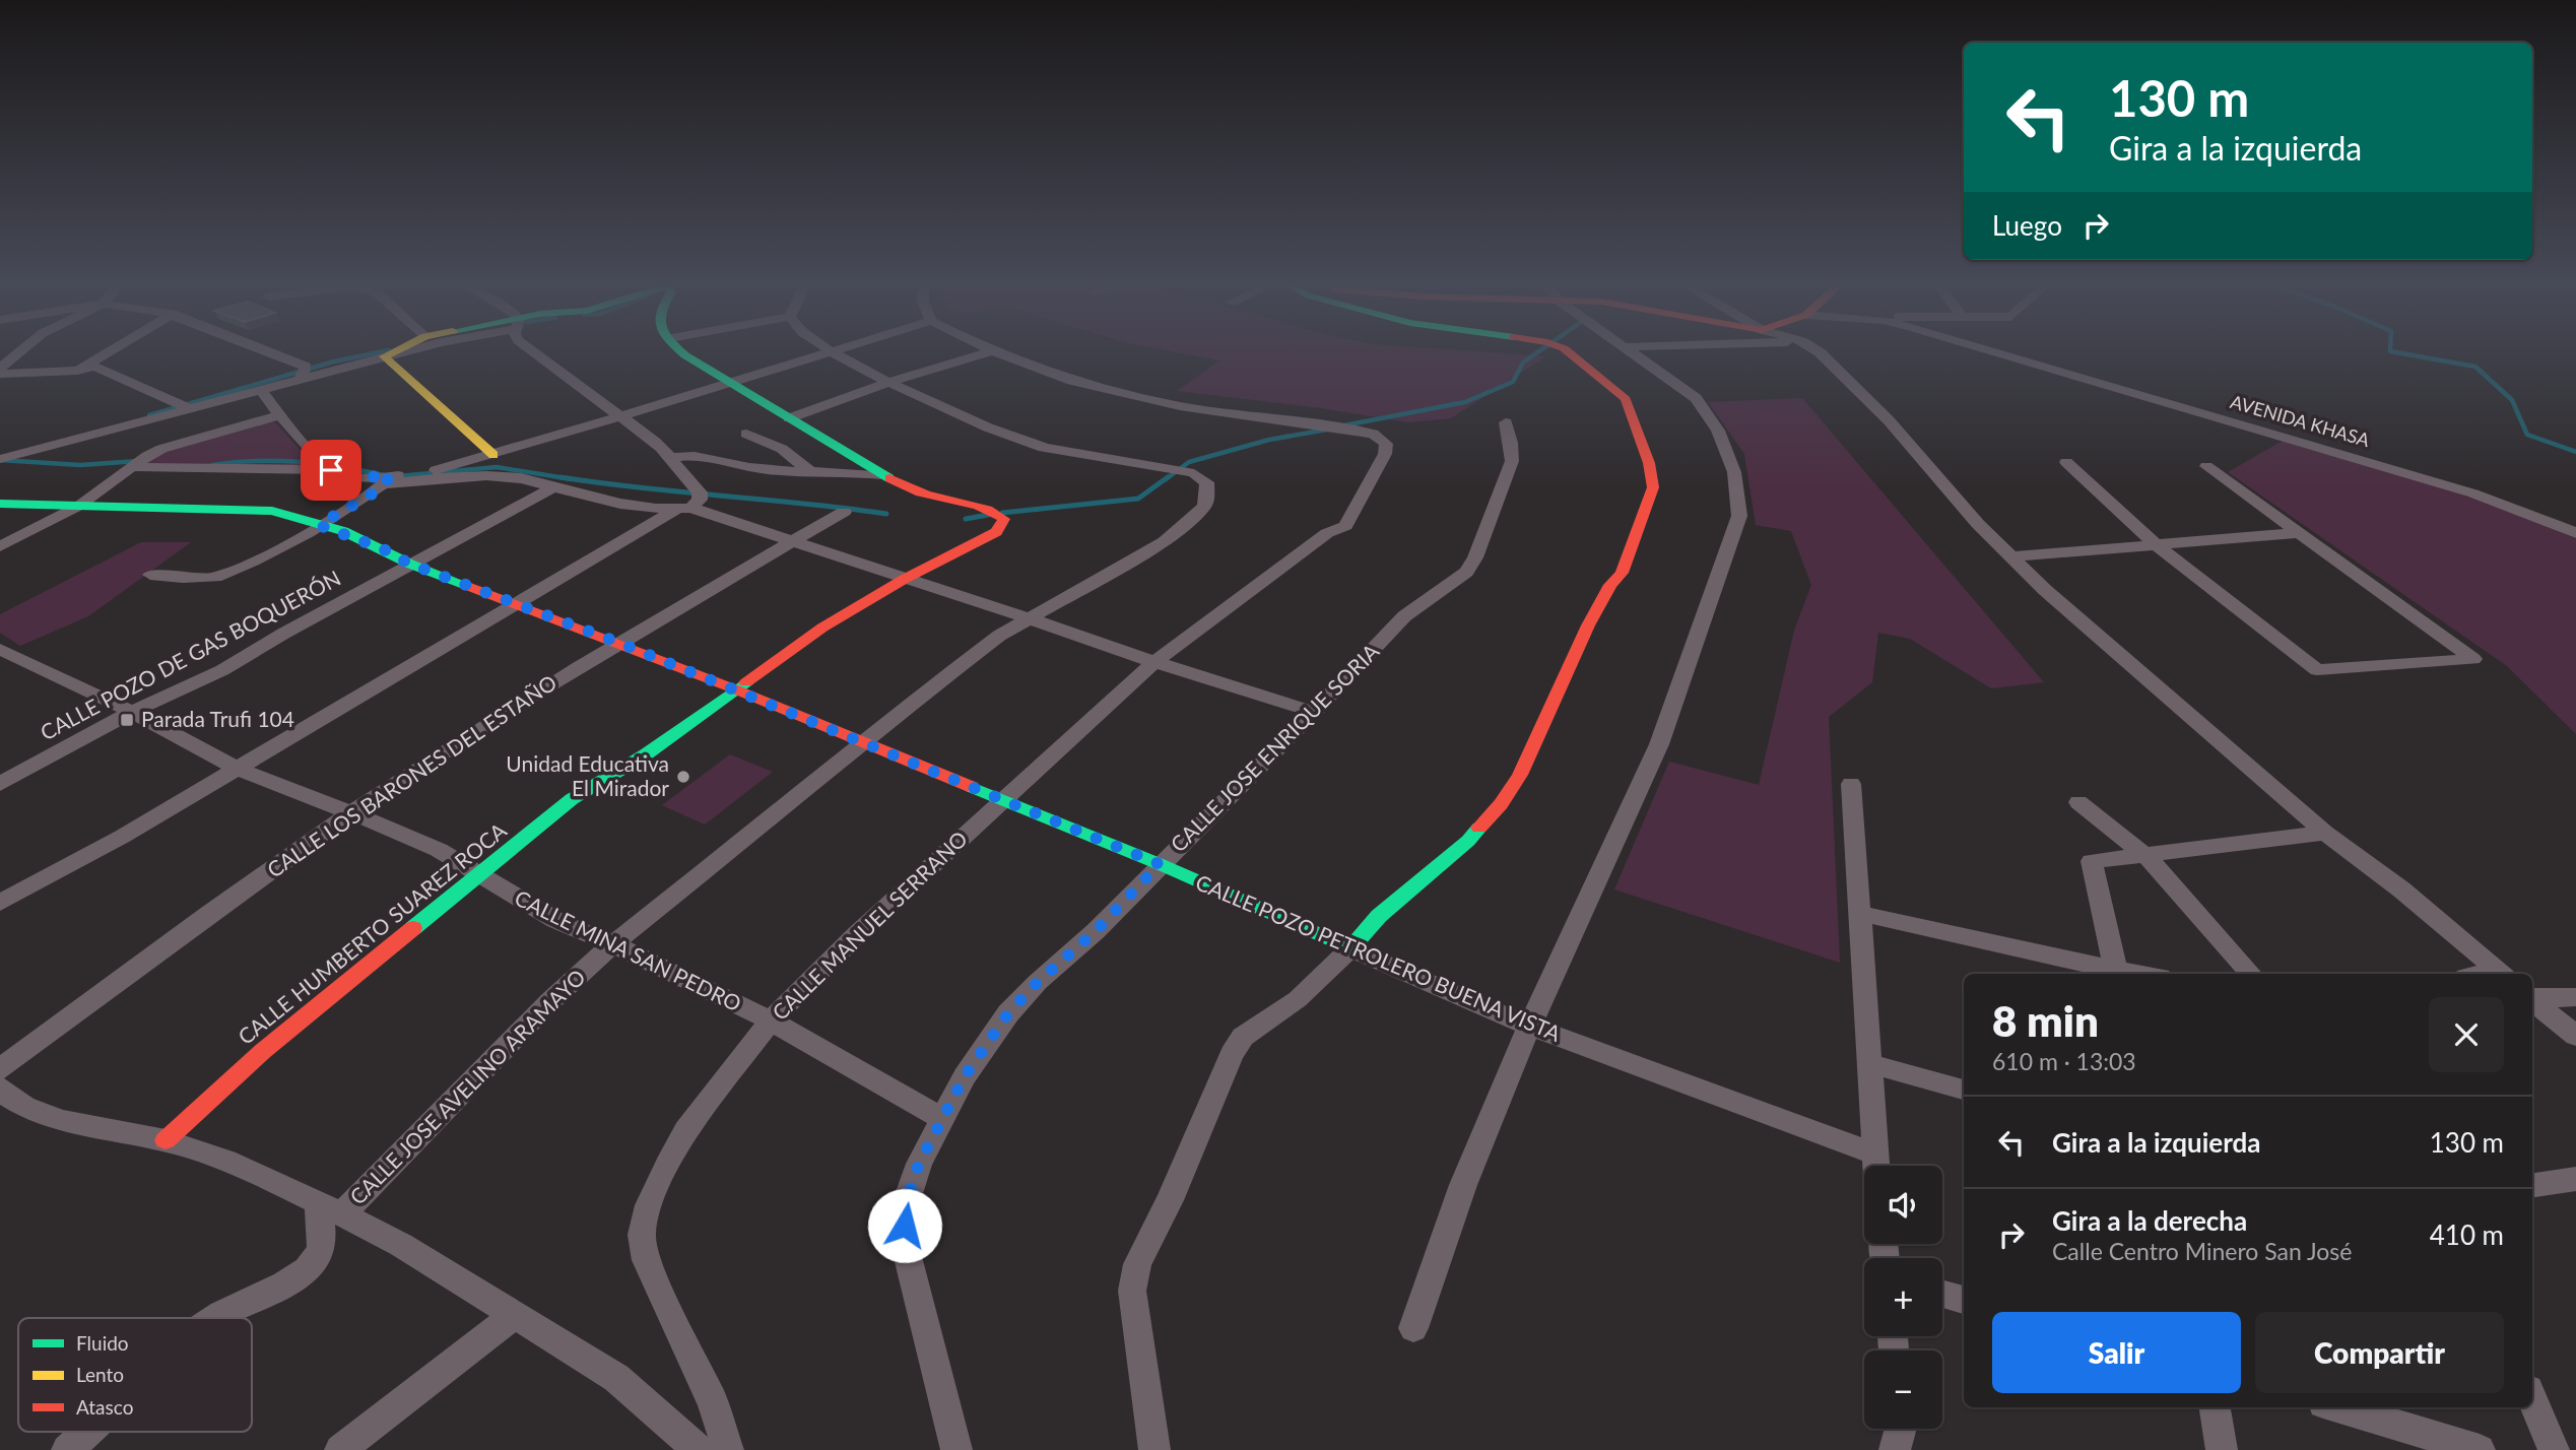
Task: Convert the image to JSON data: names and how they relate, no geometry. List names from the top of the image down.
{
  "streets": {
    "street": [
      "AVENIDA KHASA",
      "CALLE POZO DE GAS BOQUERÓN",
      "CALLE JOSE ENRIQUE SORIA",
      "CALLE LOS BARONES DEL ESTAÑO",
      "CALLE MANUEL SERRANO",
      "CALLE HUMBERTO SUAREZ ROCA",
      "CALLE MINA SAN PEDRO",
      "CALLE POZO PETROLERO BUENA VISTA",
      "CALLE JOSE AVELINO ARAMAYO"
    ]
  },
  "crossings": [
    ["CALLE POZO DE GAS BOQUERÓN", "CALLE MINA SAN PEDRO"],
    ["CALLE POZO DE GAS BOQUERÓN", "CALLE POZO PETROLERO BUENA VISTA"],
    ["CALLE JOSE ENRIQUE SORIA", "CALLE MINA SAN PEDRO"],
    ["CALLE JOSE ENRIQUE SORIA", "CALLE POZO PETROLERO BUENA VISTA"],
    ["CALLE LOS BARONES DEL ESTAÑO", "CALLE MINA SAN PEDRO"],
    ["CALLE LOS BARONES DEL ESTAÑO", "CALLE POZO PETROLERO BUENA VISTA"],
    ["CALLE MANUEL SERRANO", "CALLE MINA SAN PEDRO"],
    ["CALLE MANUEL SERRANO", "CALLE POZO PETROLERO BUENA VISTA"],
    ["CALLE HUMBERTO SUAREZ ROCA", "CALLE MINA SAN PEDRO"],
    ["CALLE HUMBERTO SUAREZ ROCA", "CALLE POZO PETROLERO BUENA VISTA"],
    ["CALLE MINA SAN PEDRO", "CALLE JOSE AVELINO ARAMAYO"],
    ["CALLE POZO PETROLERO BUENA VISTA", "CALLE JOSE AVELINO ARAMAYO"]
  ],
  "places": {
    "transit": ["Parada Trufi 104"],
    "other": ["Unidad Educativa El Mirador"]
  },
  "legend": ["Fluido", "Lento", "Atasco"],
  "page": {
    "turn": ["130 m", "Gira a la izquierda"],
    "then": "Luego",
    "heading": ["8 min", "610 m · 13:03"],
    "list": [
      {
        "name": "Gira a la izquierda",
        "value": "130 m"
      },
      {
        "name": "Gira a la derecha",
        "note": "Calle Centro Minero San José",
        "value": "410 m"
      }
    ],
    "map_buttons": ["+", "−"],
    "buttons": ["Salir", "Compartir"]
  }
}
